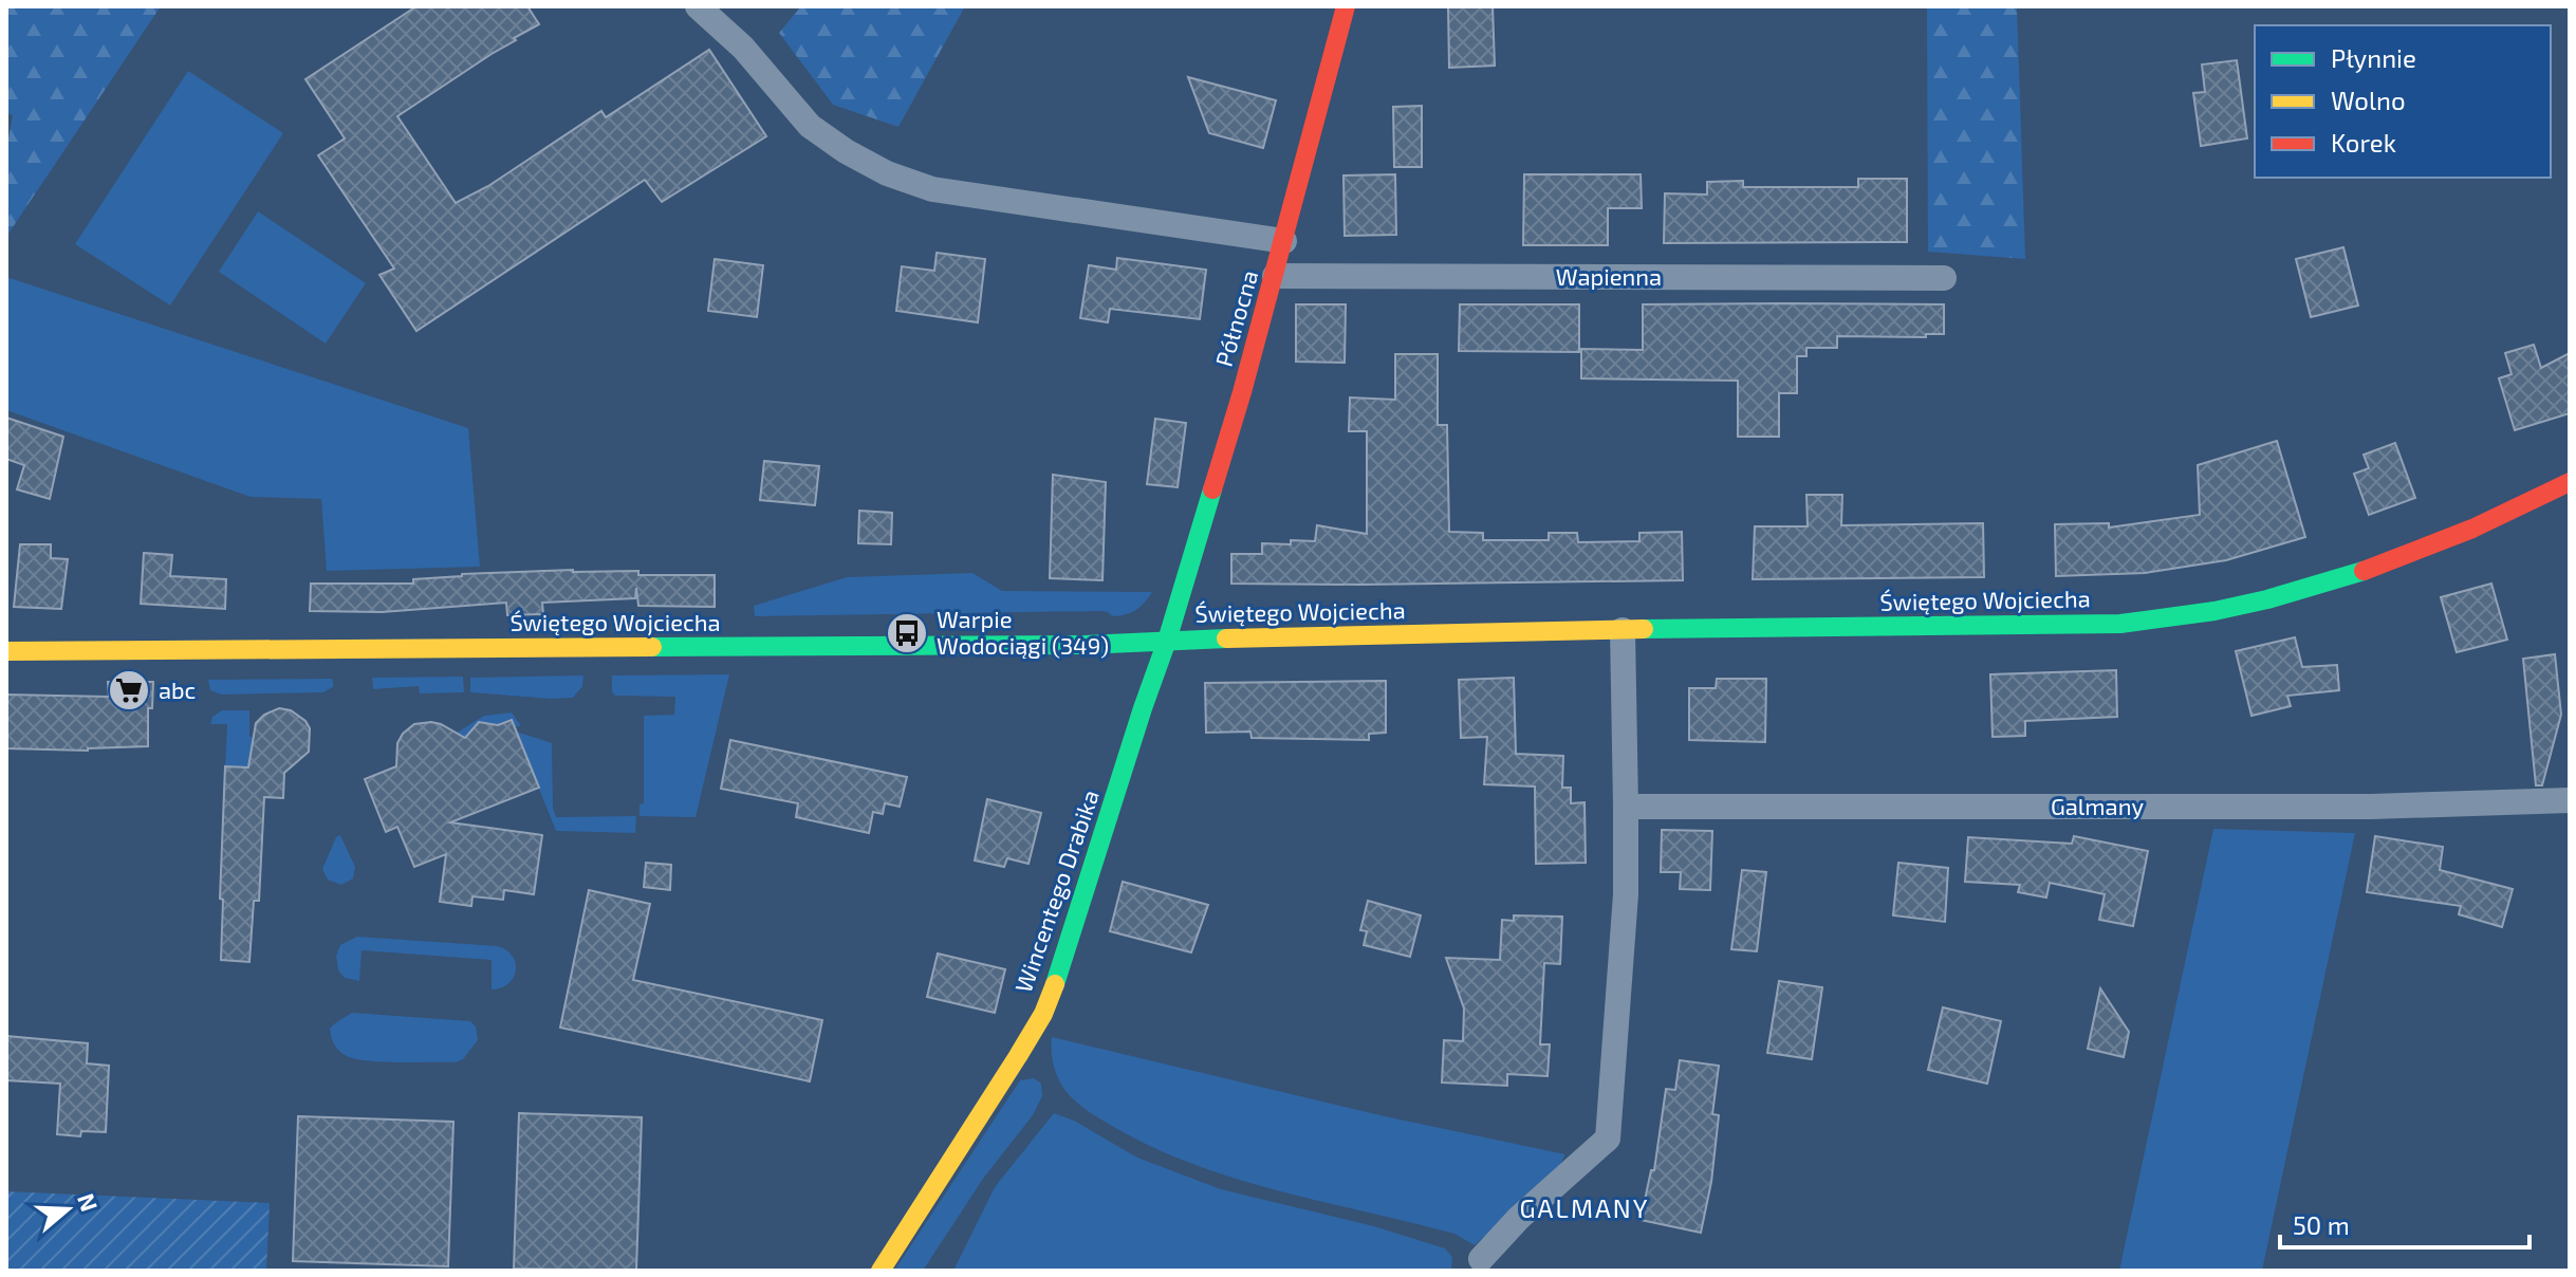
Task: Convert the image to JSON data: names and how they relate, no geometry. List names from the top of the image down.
{
  "streets": {
    "street": [
      "Wapienna",
      "Północna",
      "Świętego Wojciecha",
      "Galmany",
      "Wincentego Drabika"
    ]
  },
  "crossings": [
    ["Wapienna", "Północna"],
    ["Północna", "Świętego Wojciecha"],
    ["Północna", "Wincentego Drabika"],
    ["Świętego Wojciecha", "Wincentego Drabika"]
  ],
  "districts": ["GALMANY"],
  "places": {
    "bus stop": ["Warpie Wodociągi (349)"],
    "supermarket": ["abc"]
  },
  "legend": ["Płynnie", "Wolno", "Korek"],
  "scale_bar": "50 m",
  "north": "right"
}
